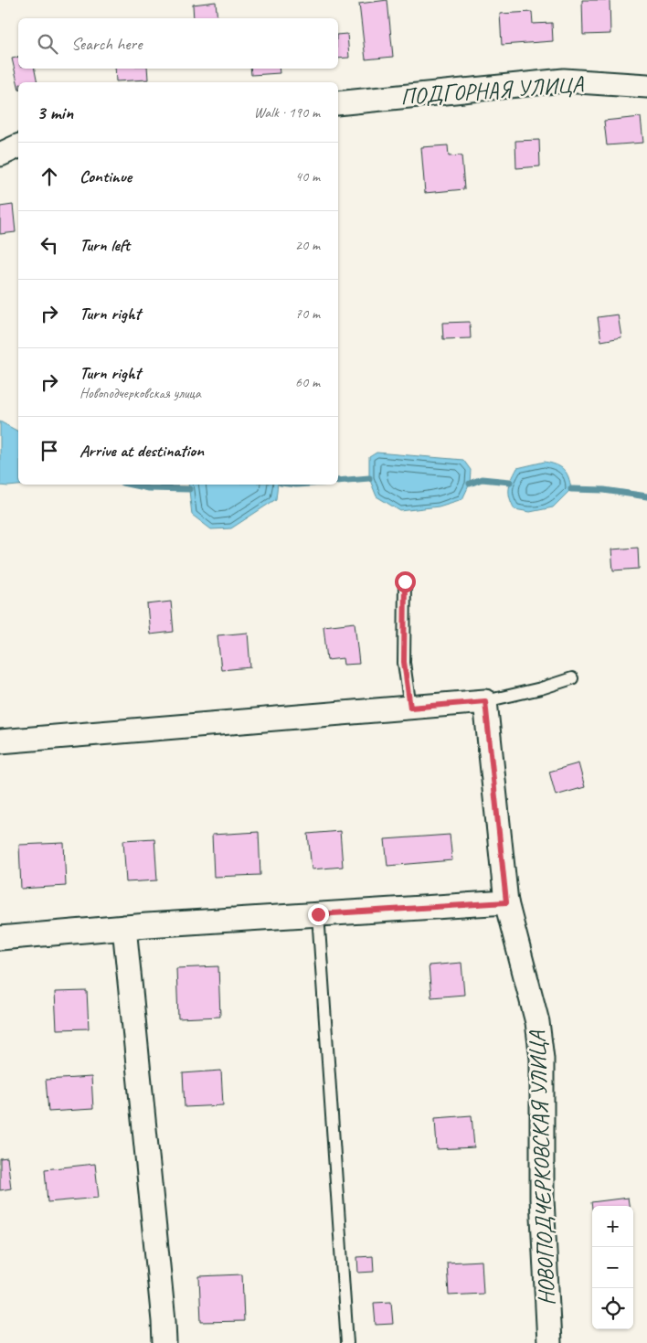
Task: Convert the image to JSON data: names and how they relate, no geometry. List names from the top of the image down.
{
  "streets": {
    "street": ["ПОДГОРНАЯ УЛИЦА", "НОВОПОДЧЕРКОВСКАЯ УЛИЦА"]
  },
  "page": {
    "search": "Search here",
    "heading": ["3 min", "Walk · 190 m"],
    "list": [
      ["Continue", "40 m"],
      ["Turn left", "20 m"],
      ["Turn right", "70 m"],
      ["Turn right", "Новоподчерковская улица", "60 m"],
      "Arrive at destination"
    ],
    "map_buttons": ["+", "−"]
  }
}
